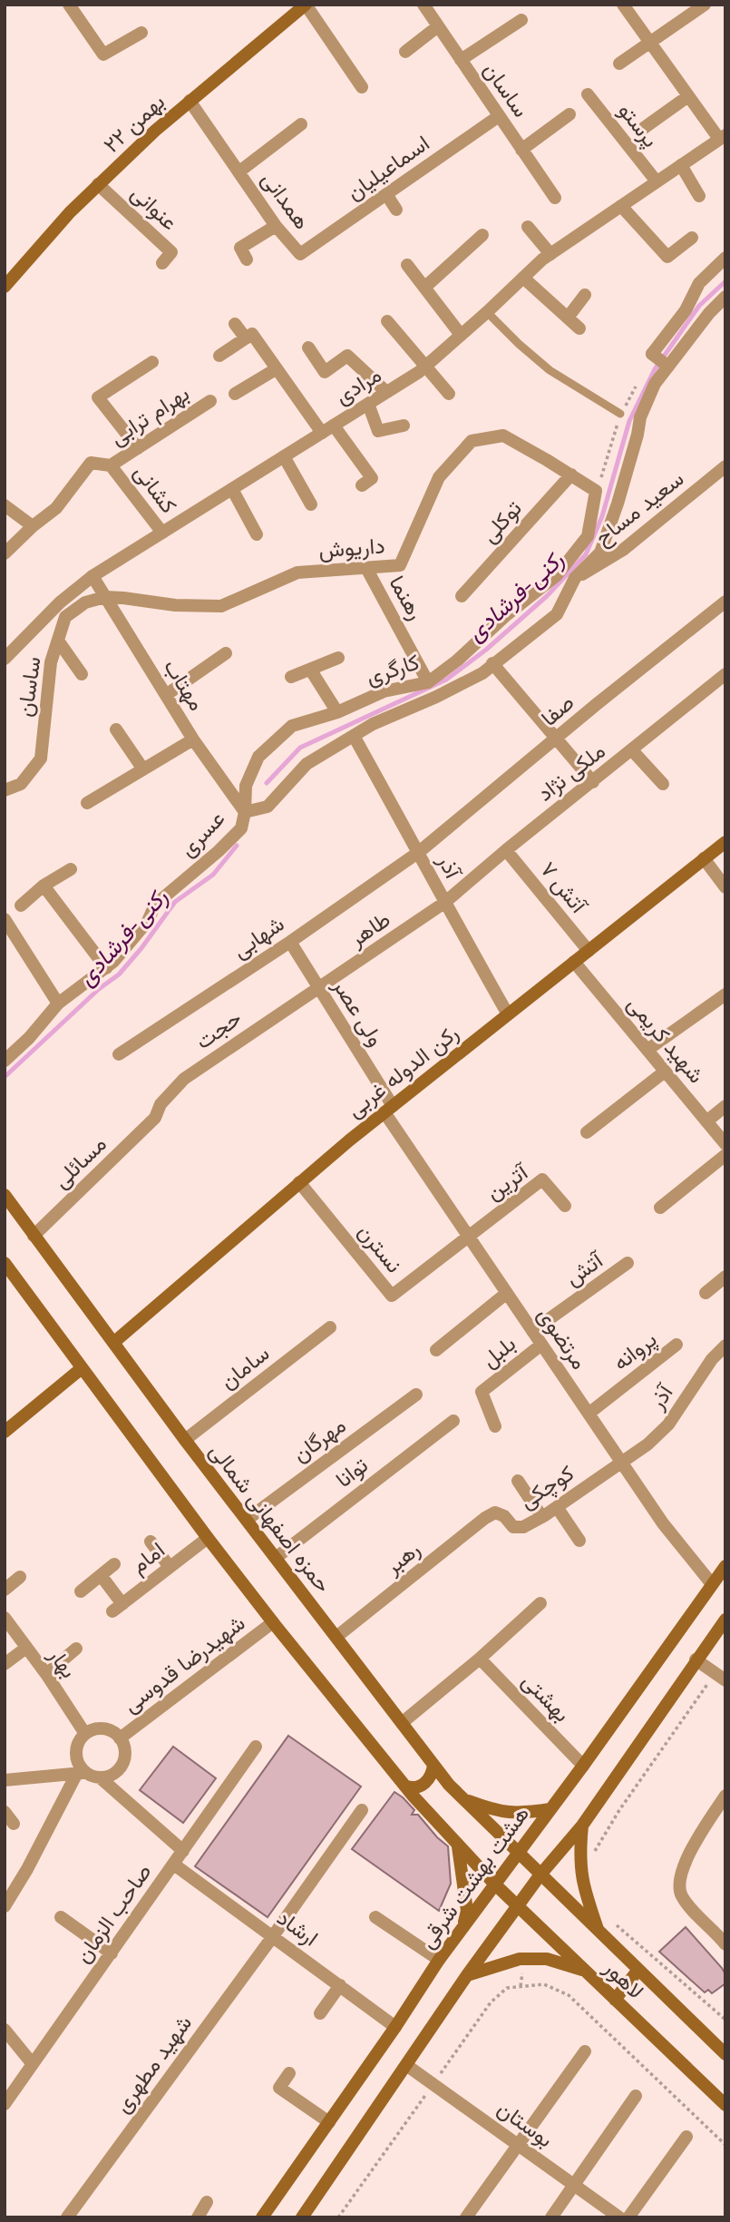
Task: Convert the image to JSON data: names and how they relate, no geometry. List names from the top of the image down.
{
  "streets": {
    "main road": [
      "۲۲ بهمن",
      "رکن الدوله غربی",
      "حمزه اصفهانی شمالی",
      "هشت بهشت شرقی",
      "لاهور"
    ],
    "street": [
      "ساسان",
      "پرستو",
      "اسماعیلیان",
      "همدانی",
      "عنوانی",
      "مرادی",
      "بهرام ترابی",
      "کشانی",
      "سعید مساح",
      "توکلی",
      "داریوش",
      "رهنما",
      "کارگری",
      "مهتاب",
      "صفا",
      "ملکی نژاد",
      "عسری",
      "آذر",
      "آتش ۷",
      "طاهر",
      "شهابی",
      "ولی عصر",
      "حجت",
      "شهید کریمی",
      "مسائلی",
      "آترین",
      "نسترن",
      "آتش",
      "مرتضوی",
      "پروانه",
      "بلبل",
      "سامان",
      "مهرگان",
      "توانا",
      "کوچکی",
      "امام",
      "رهبر",
      "بهار",
      "شهیدرضا قدوسی",
      "بهشتی",
      "صاحب الزمان",
      "ارشاد",
      "شهید مطهری",
      "بوستان"
    ]
  },
  "crossings": [
    ["ساسان", "اسماعیلیان"],
    ["ساسان", "داریوش"],
    ["ساسان", "مهتاب"],
    ["۲۲ بهمن", "همدانی"],
    ["۲۲ بهمن", "عنوانی"],
    ["پرستو", "مرادی"],
    ["اسماعیلیان", "همدانی"],
    ["مرادی", "کشانی"],
    ["مرادی", "مهتاب"],
    ["بهرام ترابی", "کشانی"],
    ["توکلی", "داریوش"],
    ["داریوش", "رهنما"],
    ["داریوش", "کارگری"],
    ["داریوش", "مهتاب"],
    ["رهنما", "کارگری"],
    ["کارگری", "مهتاب"],
    ["کارگری", "عسری"],
    ["مهتاب", "عسری"],
    ["صفا", "آذر"],
    ["صفا", "شهابی"],
    ["ملکی نژاد", "آذر"],
    ["ملکی نژاد", "آتش ۷"],
    ["ملکی نژاد", "طاهر"],
    ["عسری", "آذر"],
    ["آذر", "طاهر"],
    ["آذر", "شهابی"],
    ["آذر", "رکن الدوله غربی"],
    ["آذر", "مرتضوی"],
    ["آذر", "کوچکی"],
    ["آتش ۷", "رکن الدوله غربی"],
    ["طاهر", "ولی عصر"],
    ["طاهر", "حجت"],
    ["شهابی", "ولی عصر"],
    ["ولی عصر", "حجت"],
    ["ولی عصر", "رکن الدوله غربی"],
    ["ولی عصر", "مرتضوی"],
    ["حجت", "مسائلی"],
    ["شهید کریمی", "رکن الدوله غربی"],
    ["رکن الدوله غربی", "نسترن"],
    ["رکن الدوله غربی", "مرتضوی"],
    ["رکن الدوله غربی", "حمزه اصفهانی شمالی"],
    ["مسائلی", "حمزه اصفهانی شمالی"],
    ["آترین", "نسترن"],
    ["آترین", "مرتضوی"],
    ["نسترن", "مرتضوی"],
    ["آتش", "مرتضوی"],
    ["مرتضوی", "پروانه"],
    ["مرتضوی", "بلبل"],
    ["مرتضوی", "کوچکی"],
    ["مرتضوی", "هشت بهشت شرقی"],
    ["سامان", "حمزه اصفهانی شمالی"],
    ["مهرگان", "حمزه اصفهانی شمالی"],
    ["توانا", "حمزه اصفهانی شمالی"],
    ["کوچکی", "رهبر"],
    ["حمزه اصفهانی شمالی", "رهبر"],
    ["حمزه اصفهانی شمالی", "هشت بهشت شرقی"],
    ["حمزه اصفهانی شمالی", "لاهور"],
    ["بهار", "شهیدرضا قدوسی"],
    ["بهشتی", "هشت بهشت شرقی"],
    ["هشت بهشت شرقی", "ارشاد"],
    ["هشت بهشت شرقی", "لاهور"],
    ["صاحب الزمان", "ارشاد"],
    ["ارشاد", "شهید مطهری"]
  ],
  "water": ["رکنی-فرشادی"]
}
